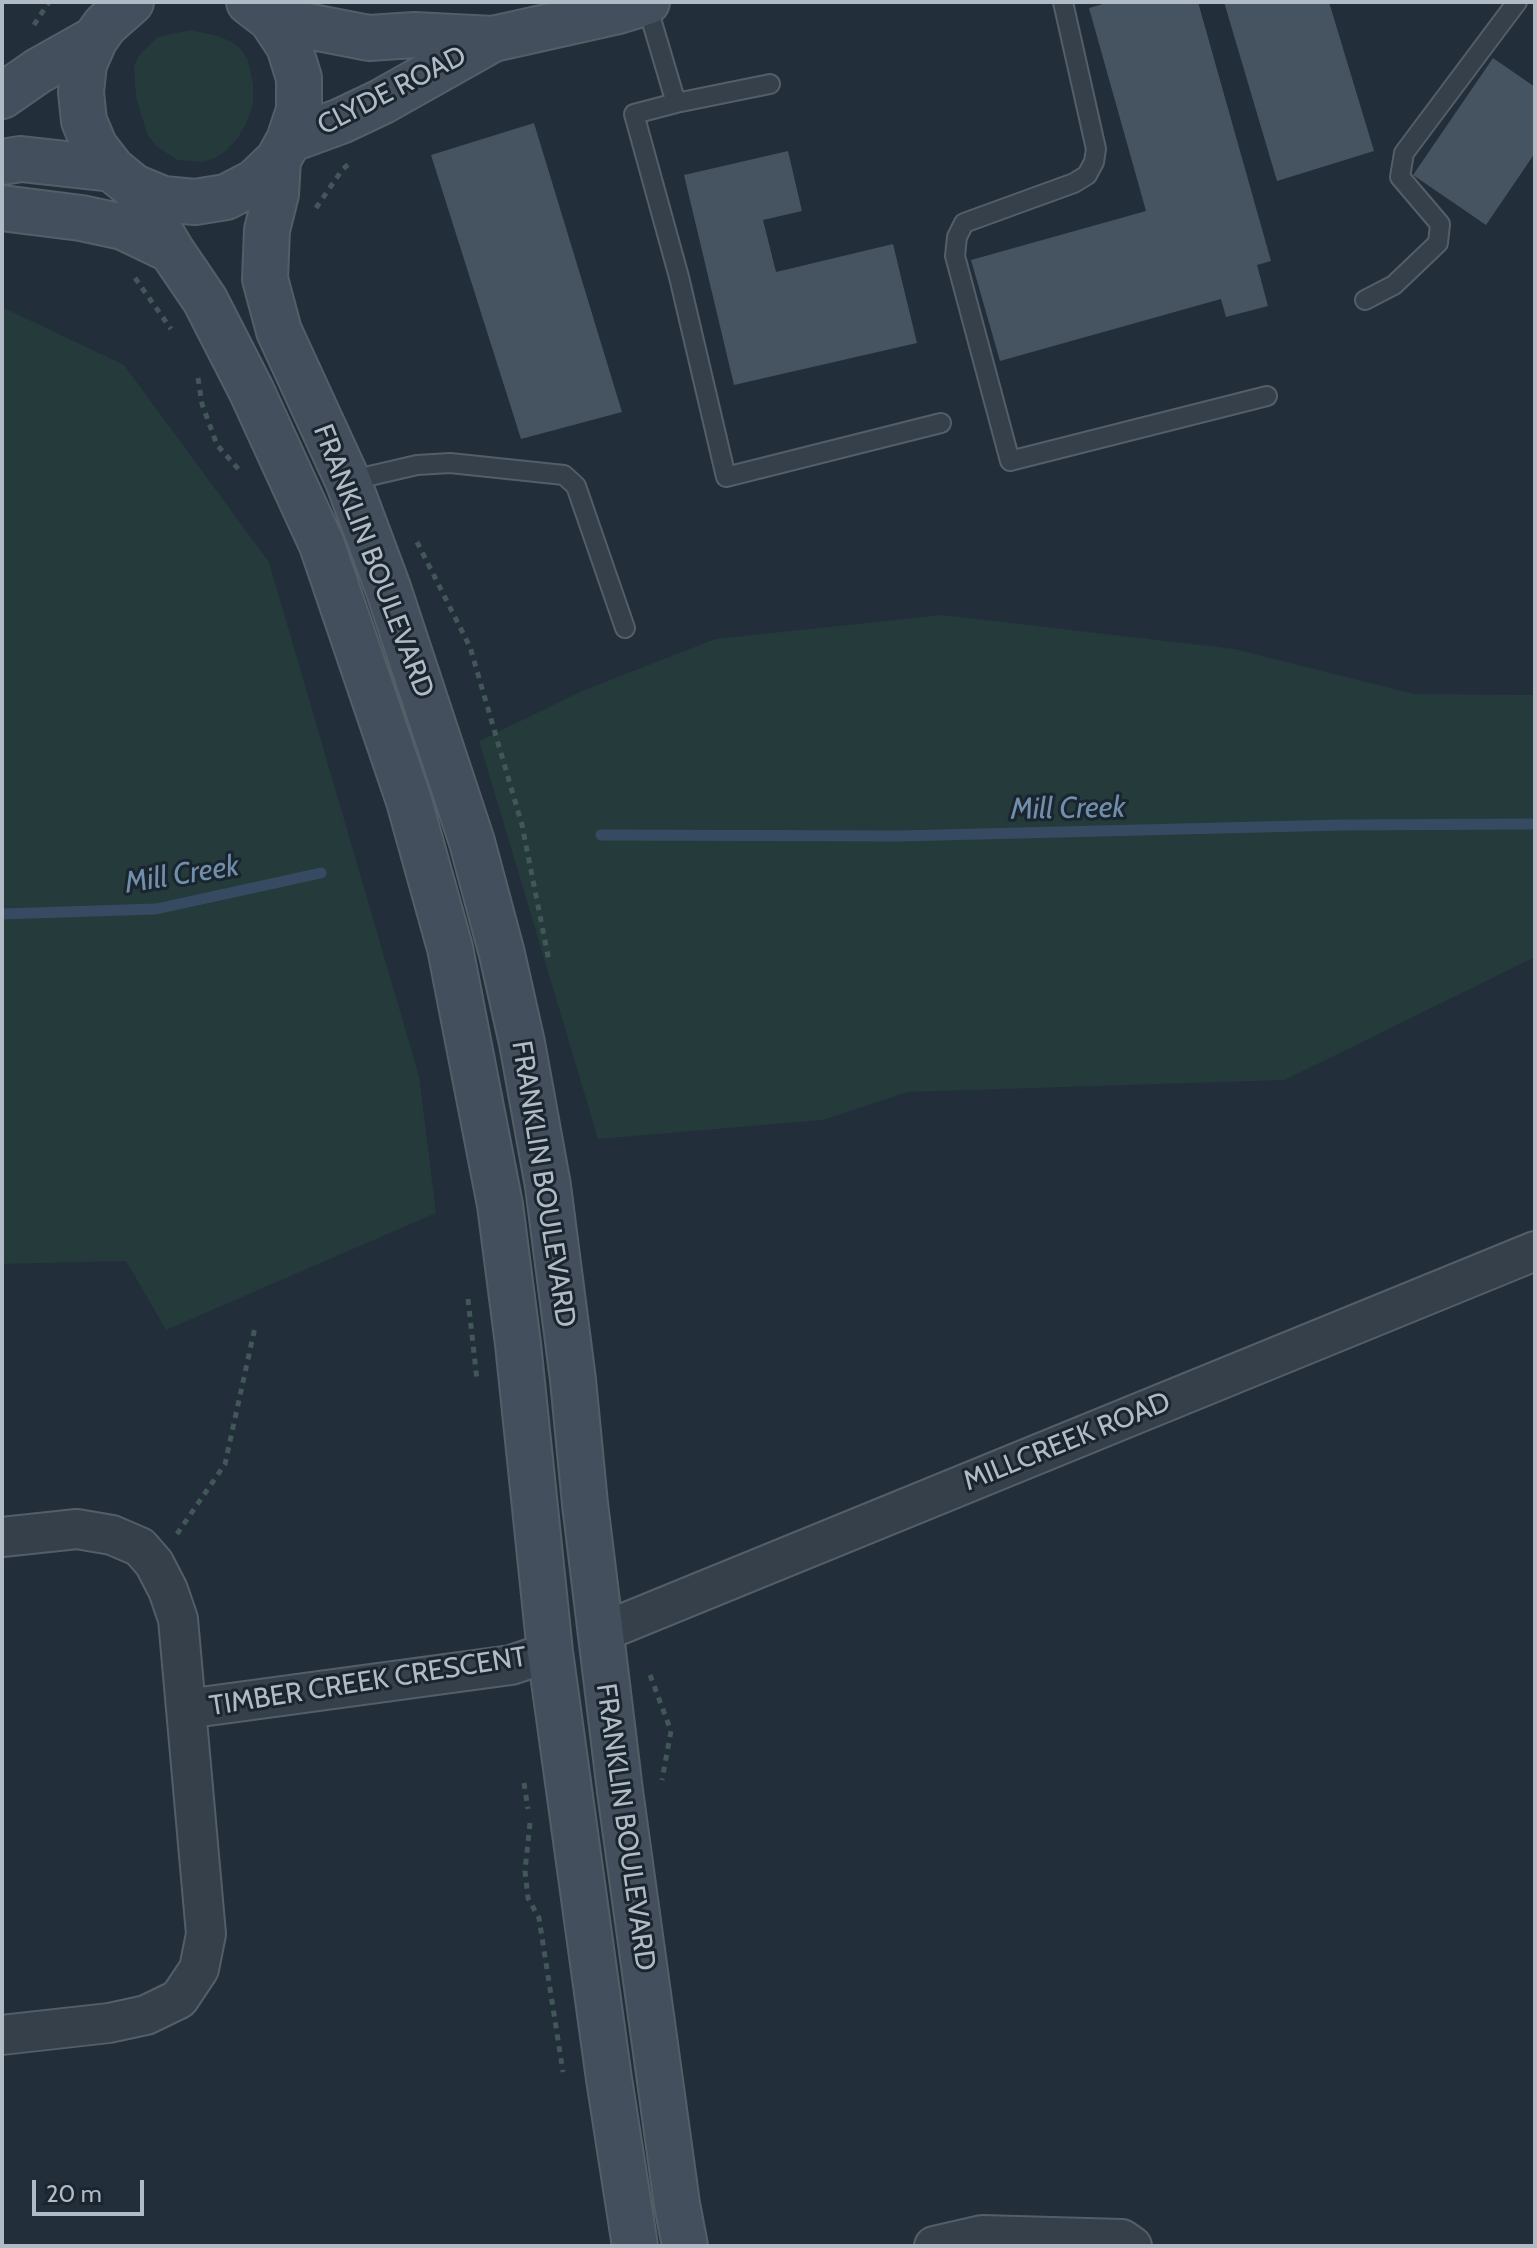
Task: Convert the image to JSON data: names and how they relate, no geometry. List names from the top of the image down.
{
  "streets": {
    "main road": ["CLYDE ROAD", "FRANKLIN BOULEVARD"],
    "street": ["MILLCREEK ROAD", "TIMBER CREEK CRESCENT"]
  },
  "crossings": [
    ["CLYDE ROAD", "FRANKLIN BOULEVARD"],
    ["FRANKLIN BOULEVARD", "MILLCREEK ROAD"],
    ["FRANKLIN BOULEVARD", "TIMBER CREEK CRESCENT"]
  ],
  "water": ["Mill Creek"],
  "scale_bar": "20 m"
}
